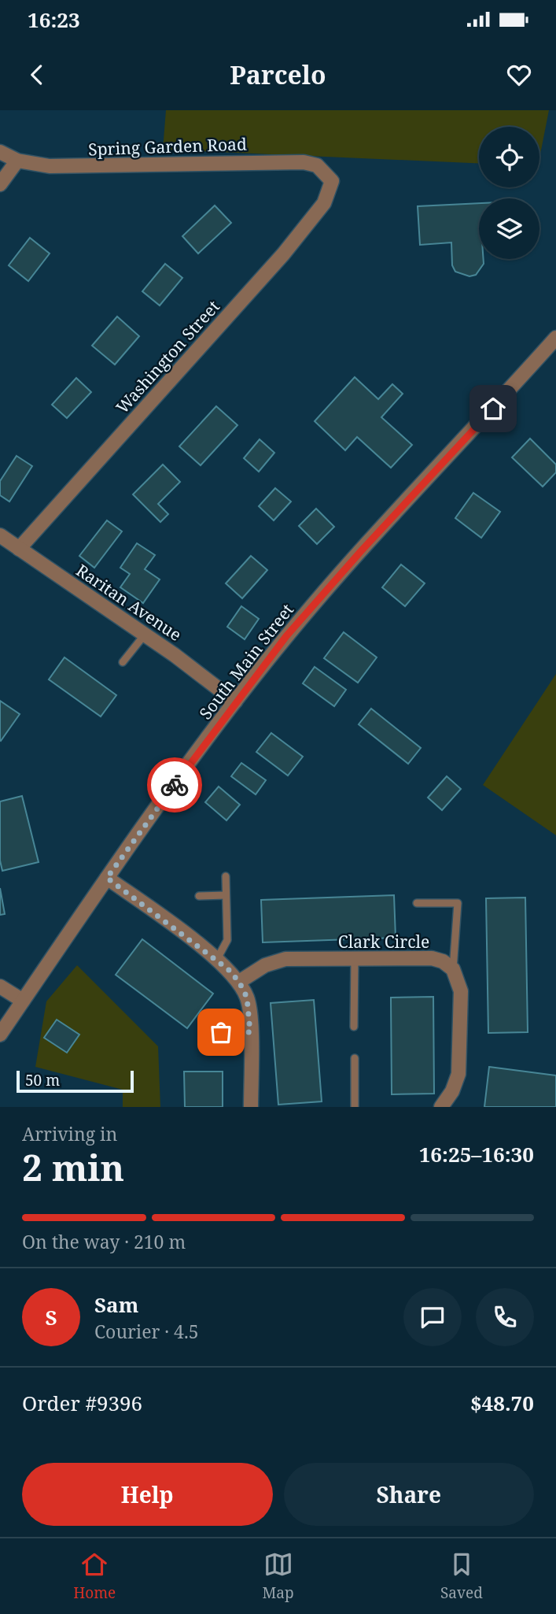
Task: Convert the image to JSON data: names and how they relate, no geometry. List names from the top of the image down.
{
  "streets": {
    "street": [
      "Spring Garden Road",
      "Washington Street",
      "Raritan Avenue",
      "South Main Street",
      "Clark Circle"
    ]
  },
  "crossings": [
    ["Spring Garden Road", "Washington Street"],
    ["Washington Street", "Raritan Avenue"],
    ["Raritan Avenue", "South Main Street"]
  ],
  "scale_bar": "50 m",
  "page": {
    "status": "16:23",
    "header": "Parcelo",
    "scale": "50 m",
    "heading": ["2 min", "Arriving in", "16:25–16:30"],
    "panel": [
      "Sam",
      "Courier · 4.5",
      "Order #9396",
      "$48.70"
    ],
    "bar": "On the way · 210 m",
    "round": "S",
    "buttons": ["Help", "Share"],
    "tabs": ["Home", "Map", "Saved"]
  }
}
